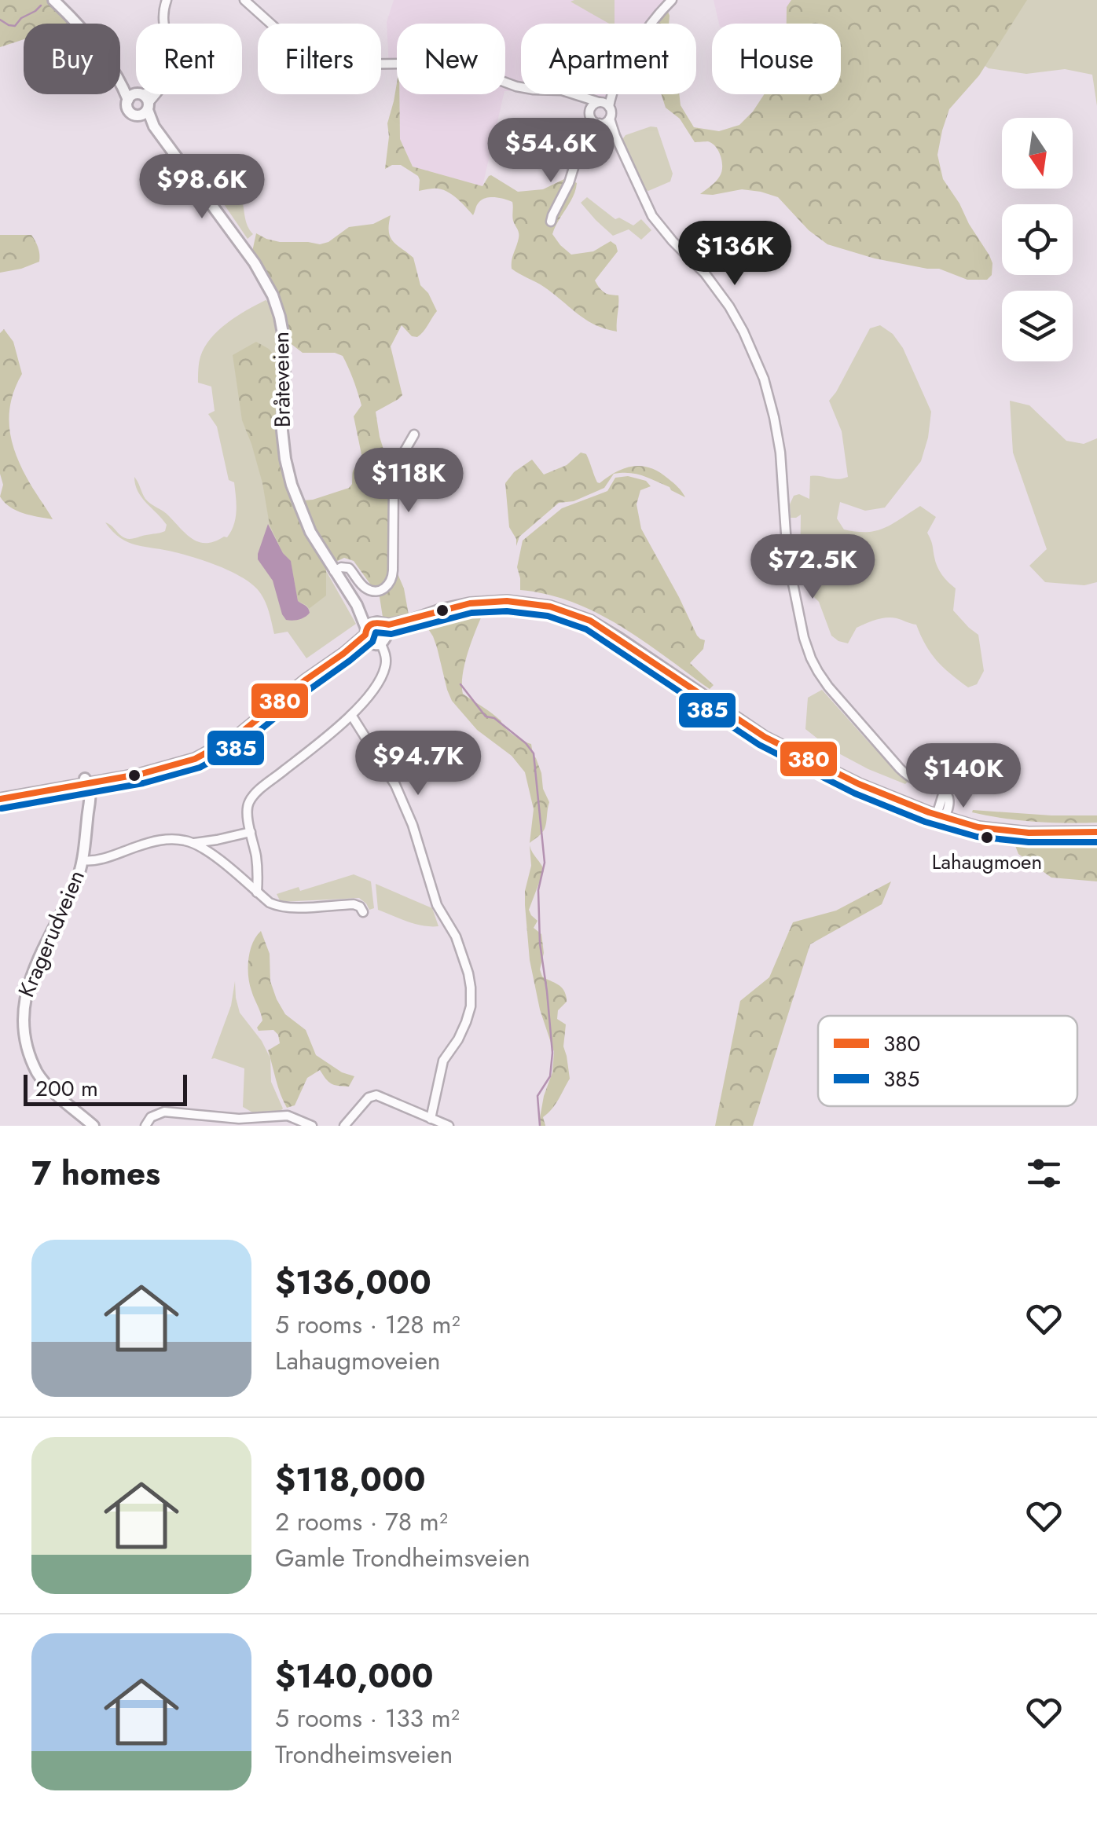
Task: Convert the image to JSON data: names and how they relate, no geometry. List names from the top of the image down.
{
  "streets": {
    "main road": ["Bråteveien", "Kragerudveien"]
  },
  "places": ["Lahaugmoen"],
  "lines": ["transit line 380", "transit line 385"],
  "legend": ["380", "385"],
  "scale_bar": "200 m",
  "north": "bottom",
  "page": {
    "chip": [
      "Buy",
      "Rent",
      "Filters",
      "New",
      "Apartment",
      "House"
    ],
    "price": [
      "$54.6K",
      "$98.6K",
      "$136K",
      "$118K",
      "$72.5K",
      "$94.7K",
      "$140K"
    ],
    "scale": "200 m",
    "heading": "7 homes",
    "list": [
      {
        "name": "$136,000",
        "note": "5 rooms · 128 m² · Lahaugmoveien"
      },
      {
        "name": "$118,000",
        "note": "2 rooms · 78 m² · Gamle Trondheimsveien"
      },
      {
        "name": "$140,000",
        "note": "5 rooms · 133 m² · Trondheimsveien"
      }
    ]
  }
}
